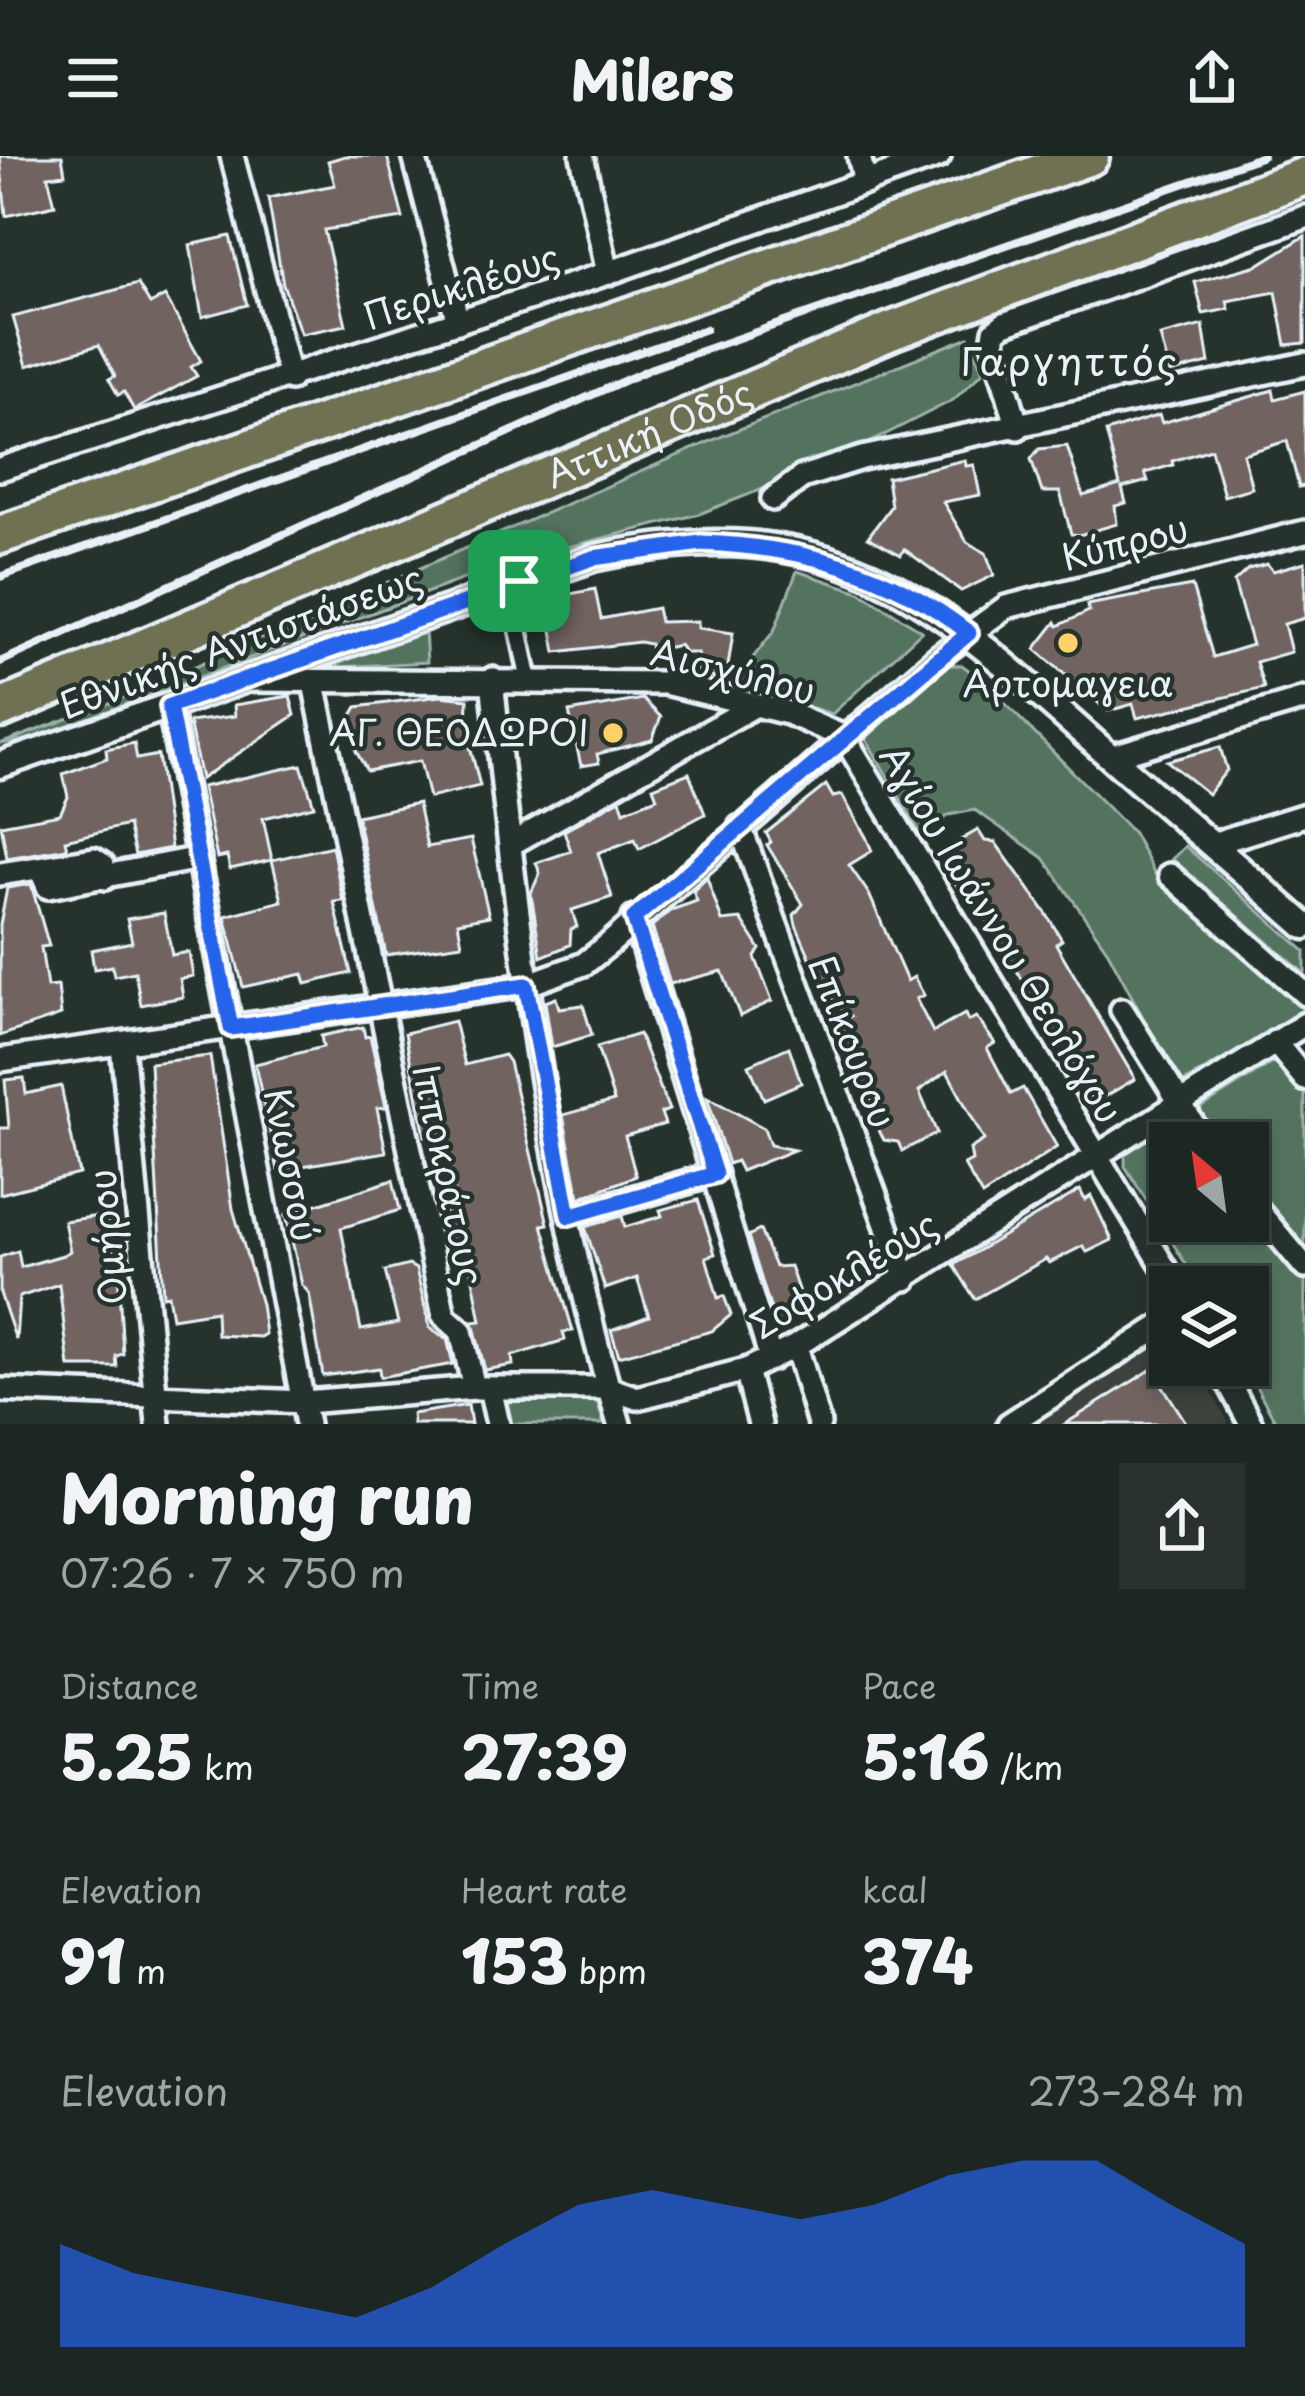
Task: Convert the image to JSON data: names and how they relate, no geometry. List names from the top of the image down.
{
  "streets": {
    "highway": ["Αττική Οδός"],
    "street": [
      "Περικλέους",
      "Κύπρου",
      "Εθνικής Αντιστάσεως",
      "Αισχύλου",
      "Αγίου Ιωάννου Θεολόγου",
      "Επίκουρου",
      "Κνωσσού",
      "Ιπποκράτους",
      "Ομήρου",
      "Σοφοκλέους"
    ]
  },
  "crossings": [
    ["Κύπρου", "Εθνικής Αντιστάσεως"],
    ["Κύπρου", "Αισχύλου"],
    ["Κύπρου", "Αγίου Ιωάννου Θεολόγου"],
    ["Κύπρου", "Επίκουρου"],
    ["Κύπρου", "Κνωσσού"],
    ["Κύπρου", "Ιπποκράτους"],
    ["Κύπρου", "Ομήρου"],
    ["Εθνικής Αντιστάσεως", "Αισχύλου"],
    ["Εθνικής Αντιστάσεως", "Κνωσσού"],
    ["Αισχύλου", "Αγίου Ιωάννου Θεολόγου"],
    ["Αισχύλου", "Ιπποκράτους"],
    ["Αγίου Ιωάννου Θεολόγου", "Σοφοκλέους"],
    ["Επίκουρου", "Σοφοκλέους"],
    ["Κνωσσού", "Σοφοκλέους"],
    ["Ιπποκράτους", "Σοφοκλέους"],
    ["Ομήρου", "Σοφοκλέους"]
  ],
  "districts": ["Γαργηττός"],
  "places": ["Αρτομαγεια", "ΑΓ. ΘΕΟΔΩΡΟΙ"],
  "north": "top left",
  "page": {
    "header": "Milers",
    "heading": ["Morning run", "07:26 · 7 × 750 m"],
    "stats": [
      ["Distance", "5.25 km"],
      ["Time", "27:39"],
      ["Pace", "5:16 /km"],
      ["Elevation", "91 m"],
      ["Heart rate", "153 bpm"],
      ["kcal", "374"]
    ],
    "chart": ["Elevation", "273–284 m"]
  }
}
